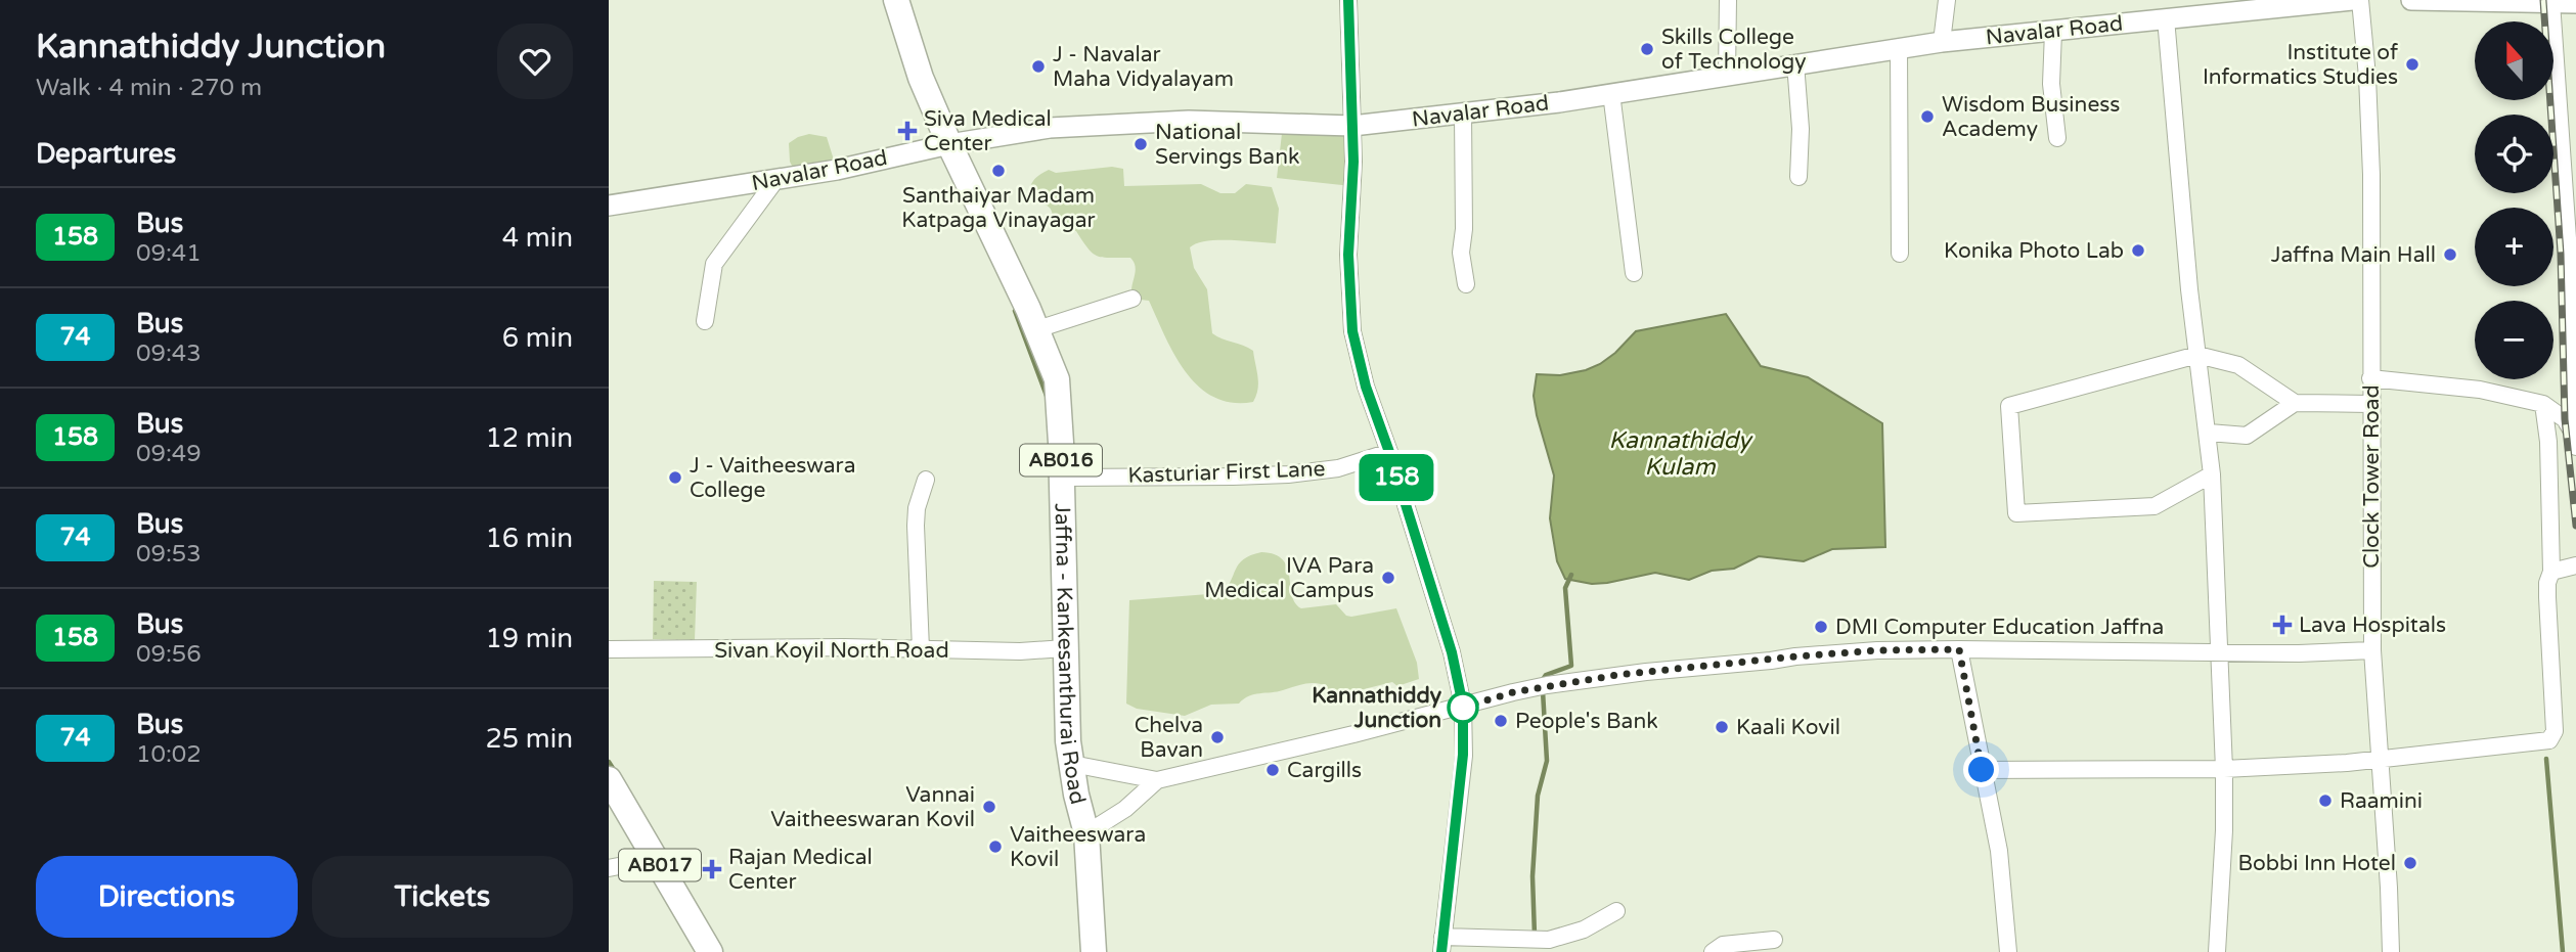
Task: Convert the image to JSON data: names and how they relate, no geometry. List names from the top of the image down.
{
  "streets": {
    "main road": ["AB016", "Jaffna - Kankesanthurai Road", "AB017"],
    "street": [
      "Navalar Road",
      "Kasturiar First Lane",
      "Clock Tower Road",
      "Sivan Koyil North Road"
    ]
  },
  "crossings": [
    ["Navalar Road", "Jaffna - Kankesanthurai Road"],
    ["Kasturiar First Lane", "Jaffna - Kankesanthurai Road"],
    ["Sivan Koyil North Road", "Jaffna - Kankesanthurai Road"]
  ],
  "water": ["Kannathiddy Kulam"],
  "places": {
    "other": [
      "Skills College of Technology",
      "Institute of Informatics Studies",
      "J - Navalar Maha Vidyalayam",
      "Wisdom Business Academy",
      "National Servings Bank",
      "Santhaiyar Madam Katpaga Vinayagar",
      "Konika Photo Lab",
      "Jaffna Main Hall",
      "J - Vaitheeswara College",
      "IVA Para Medical Campus",
      "DMI Computer Education Jaffna",
      "Kannathiddy Junction",
      "People's Bank",
      "Kaali Kovil",
      "Chelva Bavan",
      "Cargills",
      "Raamini",
      "Vannai Vaitheeswaran Kovil",
      "Vaitheeswara Kovil",
      "Bobbi Inn Hotel"
    ],
    "health": ["Siva Medical Center", "Lava Hospitals", "Rajan Medical Center"]
  },
  "lines": ["bus line 158"],
  "north": "top",
  "page": {
    "heading": [
      ["Kannathiddy Junction", "Walk · 4 min · 270 m"],
      "Departures"
    ],
    "on_map": "158",
    "map_buttons": ["+", "−"],
    "list": [
      {
        "mark": "158",
        "name": "Bus",
        "note": "09:41",
        "value": "4 min"
      },
      {
        "mark": "74",
        "name": "Bus",
        "note": "09:43",
        "value": "6 min"
      },
      {
        "mark": "158",
        "name": "Bus",
        "note": "09:49",
        "value": "12 min"
      },
      {
        "mark": "74",
        "name": "Bus",
        "note": "09:53",
        "value": "16 min"
      },
      {
        "mark": "158",
        "name": "Bus",
        "note": "09:56",
        "value": "19 min"
      },
      {
        "mark": "74",
        "name": "Bus",
        "note": "10:02",
        "value": "25 min"
      }
    ],
    "buttons": ["Directions", "Tickets"]
  }
}
